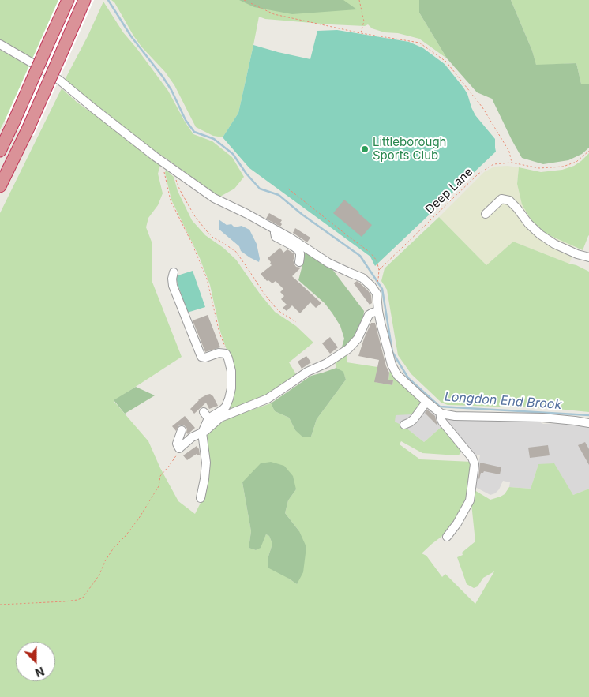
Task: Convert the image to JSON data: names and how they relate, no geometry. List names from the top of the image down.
{
  "streets": {
    "path": ["Deep Lane"]
  },
  "water": ["Longdon End Brook"],
  "places": ["Littleborough Sports Club"],
  "north": "bottom"
}
